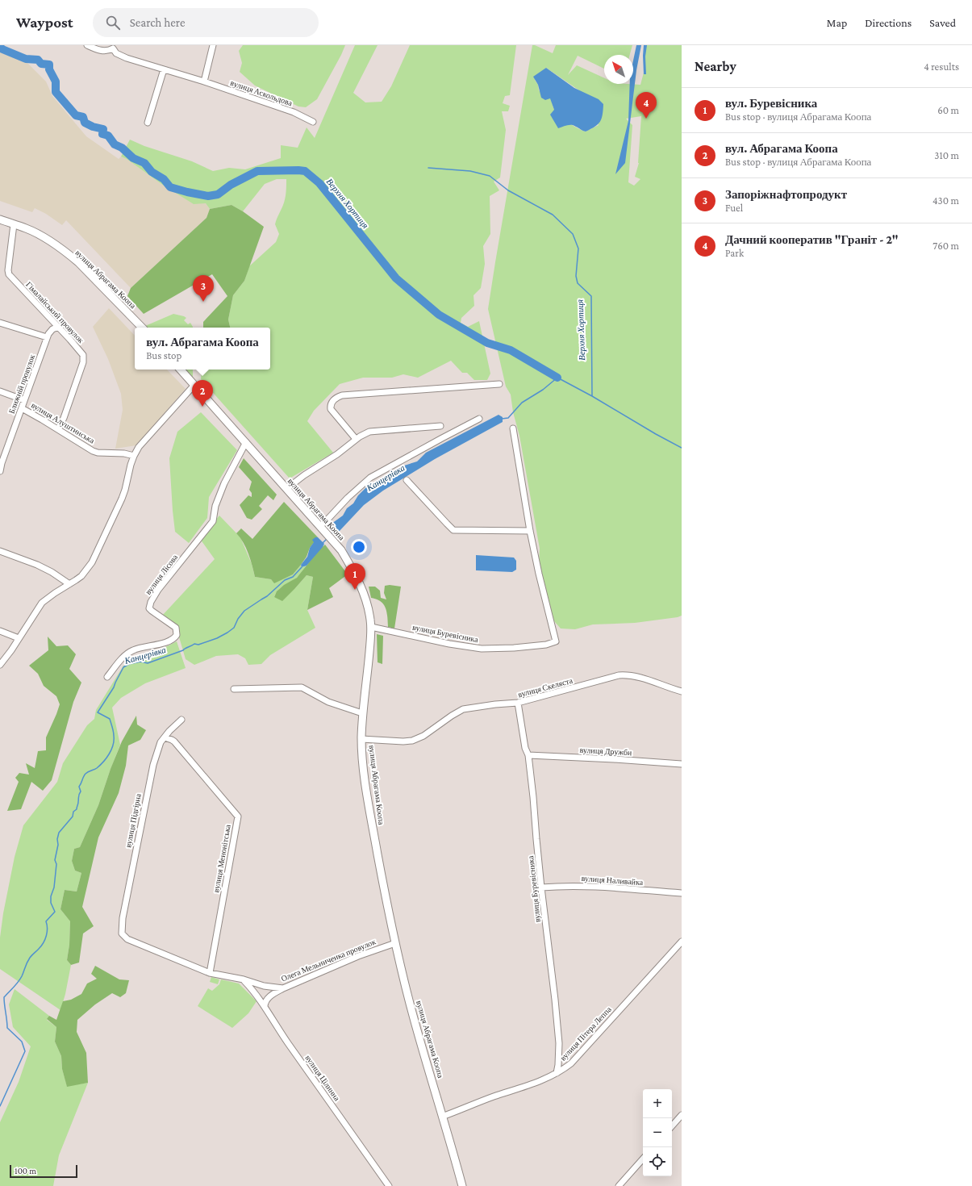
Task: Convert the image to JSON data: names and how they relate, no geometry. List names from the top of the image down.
{
  "streets": {
    "main road": ["вулиця Абрагама Коопа"],
    "street": [
      "вулиця Аскольдова",
      "Гімалайський провулок",
      "Ближній провулок",
      "вулиця Алуштинська",
      "вулиця Лісова",
      "вулиця Буревісника",
      "вулиця Скеляста",
      "вулиця Дружби",
      "вулиця Підгірна",
      "вулиця Менонітська",
      "вулиця Наливайка",
      "Олега Мельниченка провулок",
      "вулиця Пітера Леппа",
      "вулиця Цілинна"
    ]
  },
  "crossings": [
    ["вулиця Абрагама Коопа", "Гімалайський провулок"],
    ["вулиця Абрагама Коопа", "вулиця Лісова"],
    ["вулиця Абрагама Коопа", "вулиця Буревісника"],
    ["вулиця Абрагама Коопа", "вулиця Скеляста"],
    ["вулиця Абрагама Коопа", "Олега Мельниченка провулок"],
    ["вулиця Абрагама Коопа", "вулиця Пітера Леппа"],
    ["Гімалайський провулок", "Ближній провулок"],
    ["Гімалайський провулок", "вулиця Алуштинська"],
    ["Ближній провулок", "вулиця Алуштинська"],
    ["вулиця Буревісника", "вулиця Скеляста"],
    ["вулиця Буревісника", "вулиця Дружби"],
    ["вулиця Буревісника", "вулиця Наливайка"],
    ["вулиця Буревісника", "вулиця Пітера Леппа"],
    ["вулиця Підгірна", "вулиця Менонітська"],
    ["вулиця Підгірна", "Олега Мельниченка провулок"],
    ["вулиця Менонітська", "Олега Мельниченка провулок"],
    ["Олега Мельниченка провулок", "вулиця Цілинна"]
  ],
  "water": ["Верхня Хортиця", "Канцерівка"],
  "scale_bar": "100 m",
  "north": "top left",
  "page": {
    "header": "Waypost",
    "search": "Search here",
    "nav": ["Map", "Directions", "Saved"],
    "heading": ["Nearby", "4 results"],
    "list": [
      {
        "mark": "1",
        "name": "вул. Буревісника",
        "note": "Bus stop · вулиця Абрагама Коопа",
        "value": "60 m"
      },
      {
        "mark": "2",
        "name": "вул. Абрагама Коопа",
        "note": "Bus stop · вулиця Абрагама Коопа",
        "value": "310 m"
      },
      {
        "mark": "3",
        "name": "Запоріжнафтопродукт",
        "note": "Fuel",
        "value": "430 m"
      },
      {
        "mark": "4",
        "name": "Дачний кооператив \"Граніт - 2\"",
        "note": "Park",
        "value": "760 m"
      }
    ],
    "pins": [
      "4",
      "3",
      "2",
      "1"
    ],
    "popup": ["вул. Абрагама Коопа", "Bus stop"],
    "map_buttons": ["+", "−"],
    "scale": "100 m"
  }
}
